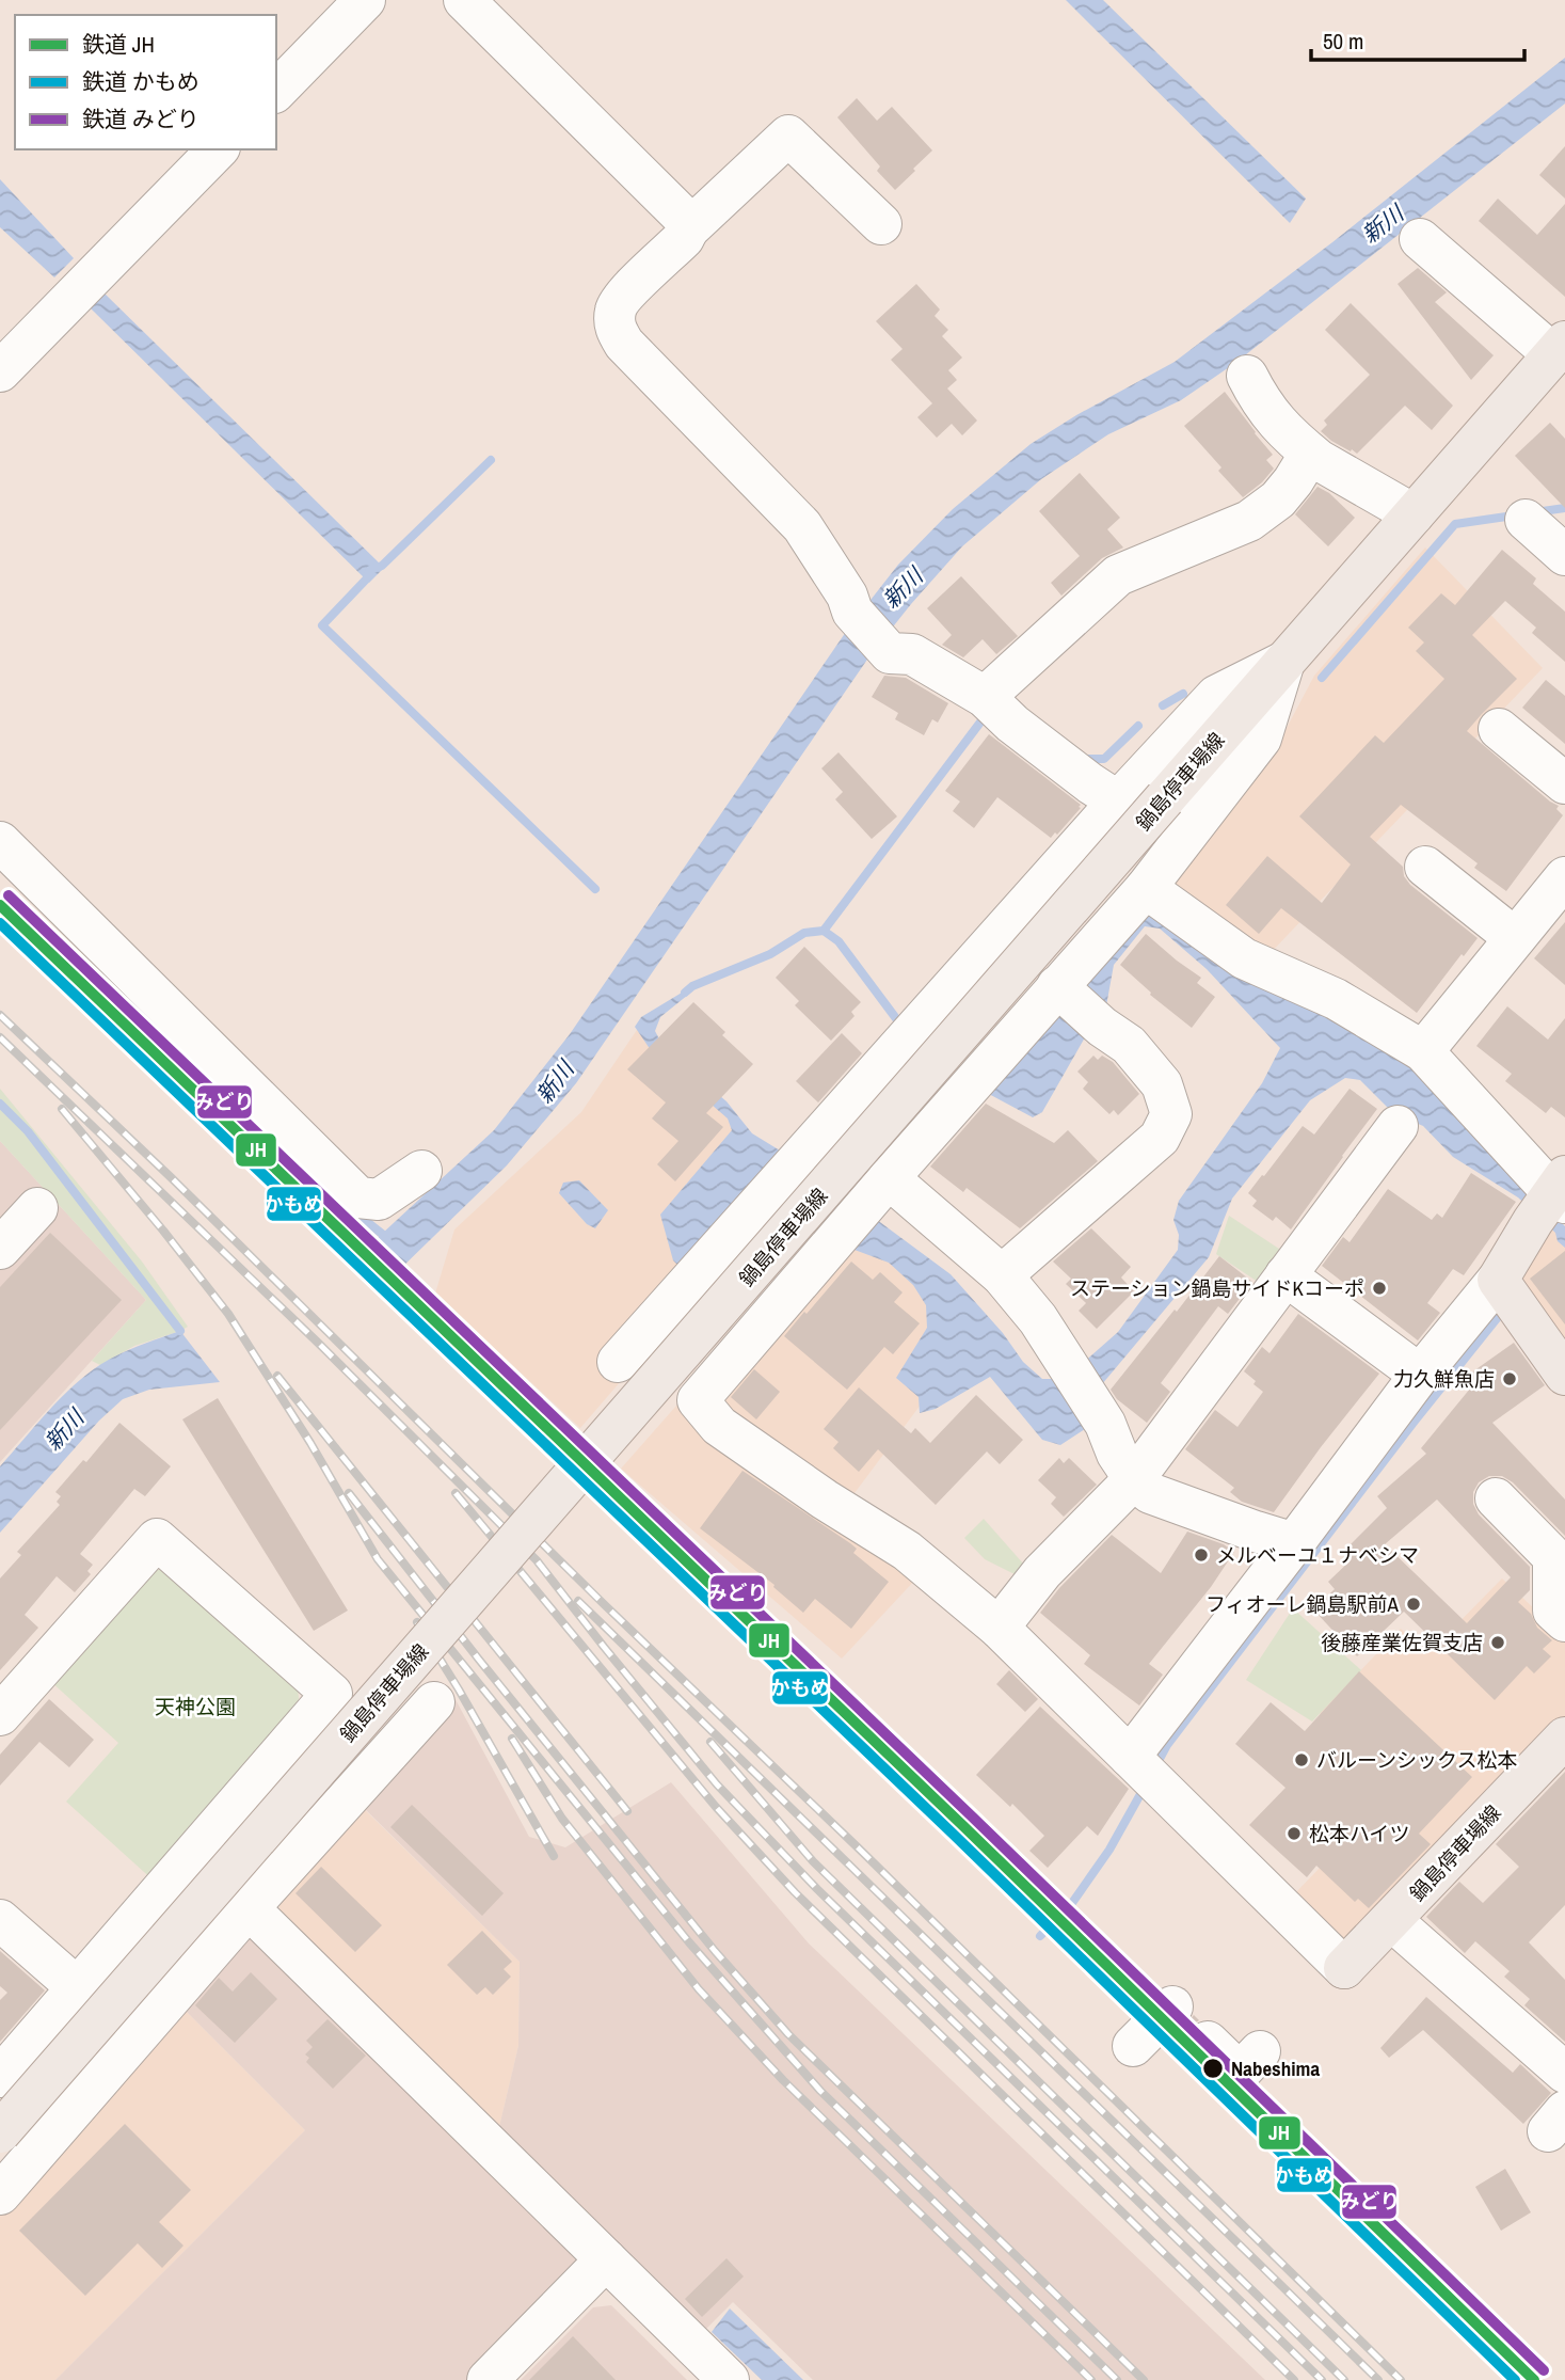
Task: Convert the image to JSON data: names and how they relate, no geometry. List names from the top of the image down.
{
  "streets": {
    "main road": ["鍋島停車場線"]
  },
  "water": ["新川"],
  "parks": ["天神公園"],
  "places": [
    "ステーション鍋島サイドKコーポ",
    "力久鮮魚店",
    "メルベーユ１ナベシマ",
    "フィオーレ鍋島駅前A",
    "後藤産業佐賀支店",
    "バルーンシックス松本",
    "松本ハイツ",
    "Nabeshima"
  ],
  "lines": ["rail line みどり", "rail line JH", "rail line かもめ"],
  "legend": ["鉄道 JH", "鉄道 かもめ", "鉄道 みどり"],
  "scale_bar": "50 m"
}
